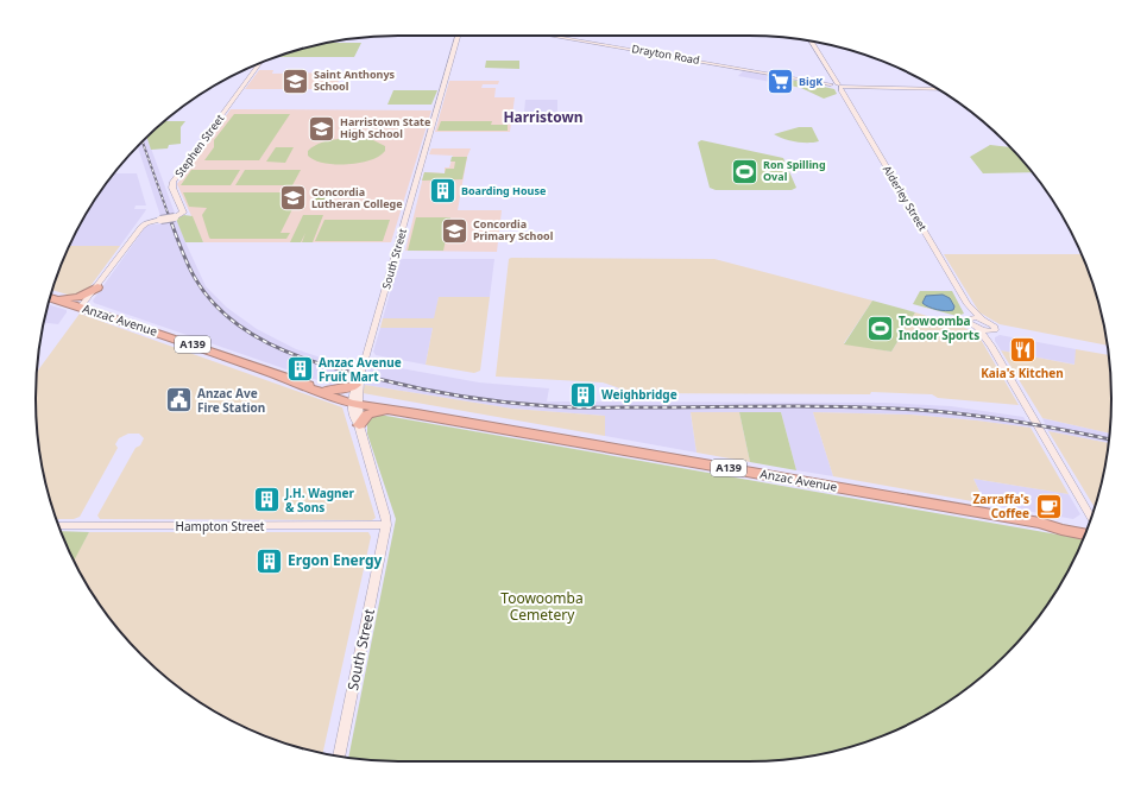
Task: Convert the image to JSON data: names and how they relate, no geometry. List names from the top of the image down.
{
  "streets": {
    "highway": ["Anzac Avenue", "A139"],
    "street": [
      "Drayton Road",
      "Stephen Street",
      "Alderley Street",
      "South Street",
      "Hampton Street"
    ]
  },
  "crossings": [
    ["Drayton Road", "Alderley Street"],
    ["Stephen Street", "Anzac Avenue"],
    ["South Street", "Anzac Avenue"],
    ["South Street", "Hampton Street"]
  ],
  "districts": ["Harristown"],
  "parks": ["Toowoomba Cemetery"],
  "places": {
    "school or university": [
      "Saint Anthonys School",
      "Harristown State High School",
      "Concordia Lutheran College",
      "Concordia Primary School"
    ],
    "supermarket": ["BigK"],
    "sports": ["Ron Spilling Oval", "Toowoomba Indoor Sports"],
    "building": [
      "Boarding House",
      "Anzac Avenue Fruit Mart",
      "Weighbridge",
      "J.H. Wagner & Sons",
      "Ergon Energy"
    ],
    "restaurant": ["Kaia's Kitchen"],
    "public building": ["Anzac Ave Fire Station"],
    "cafe": ["Zarraffa's Coffee"]
  }
}
